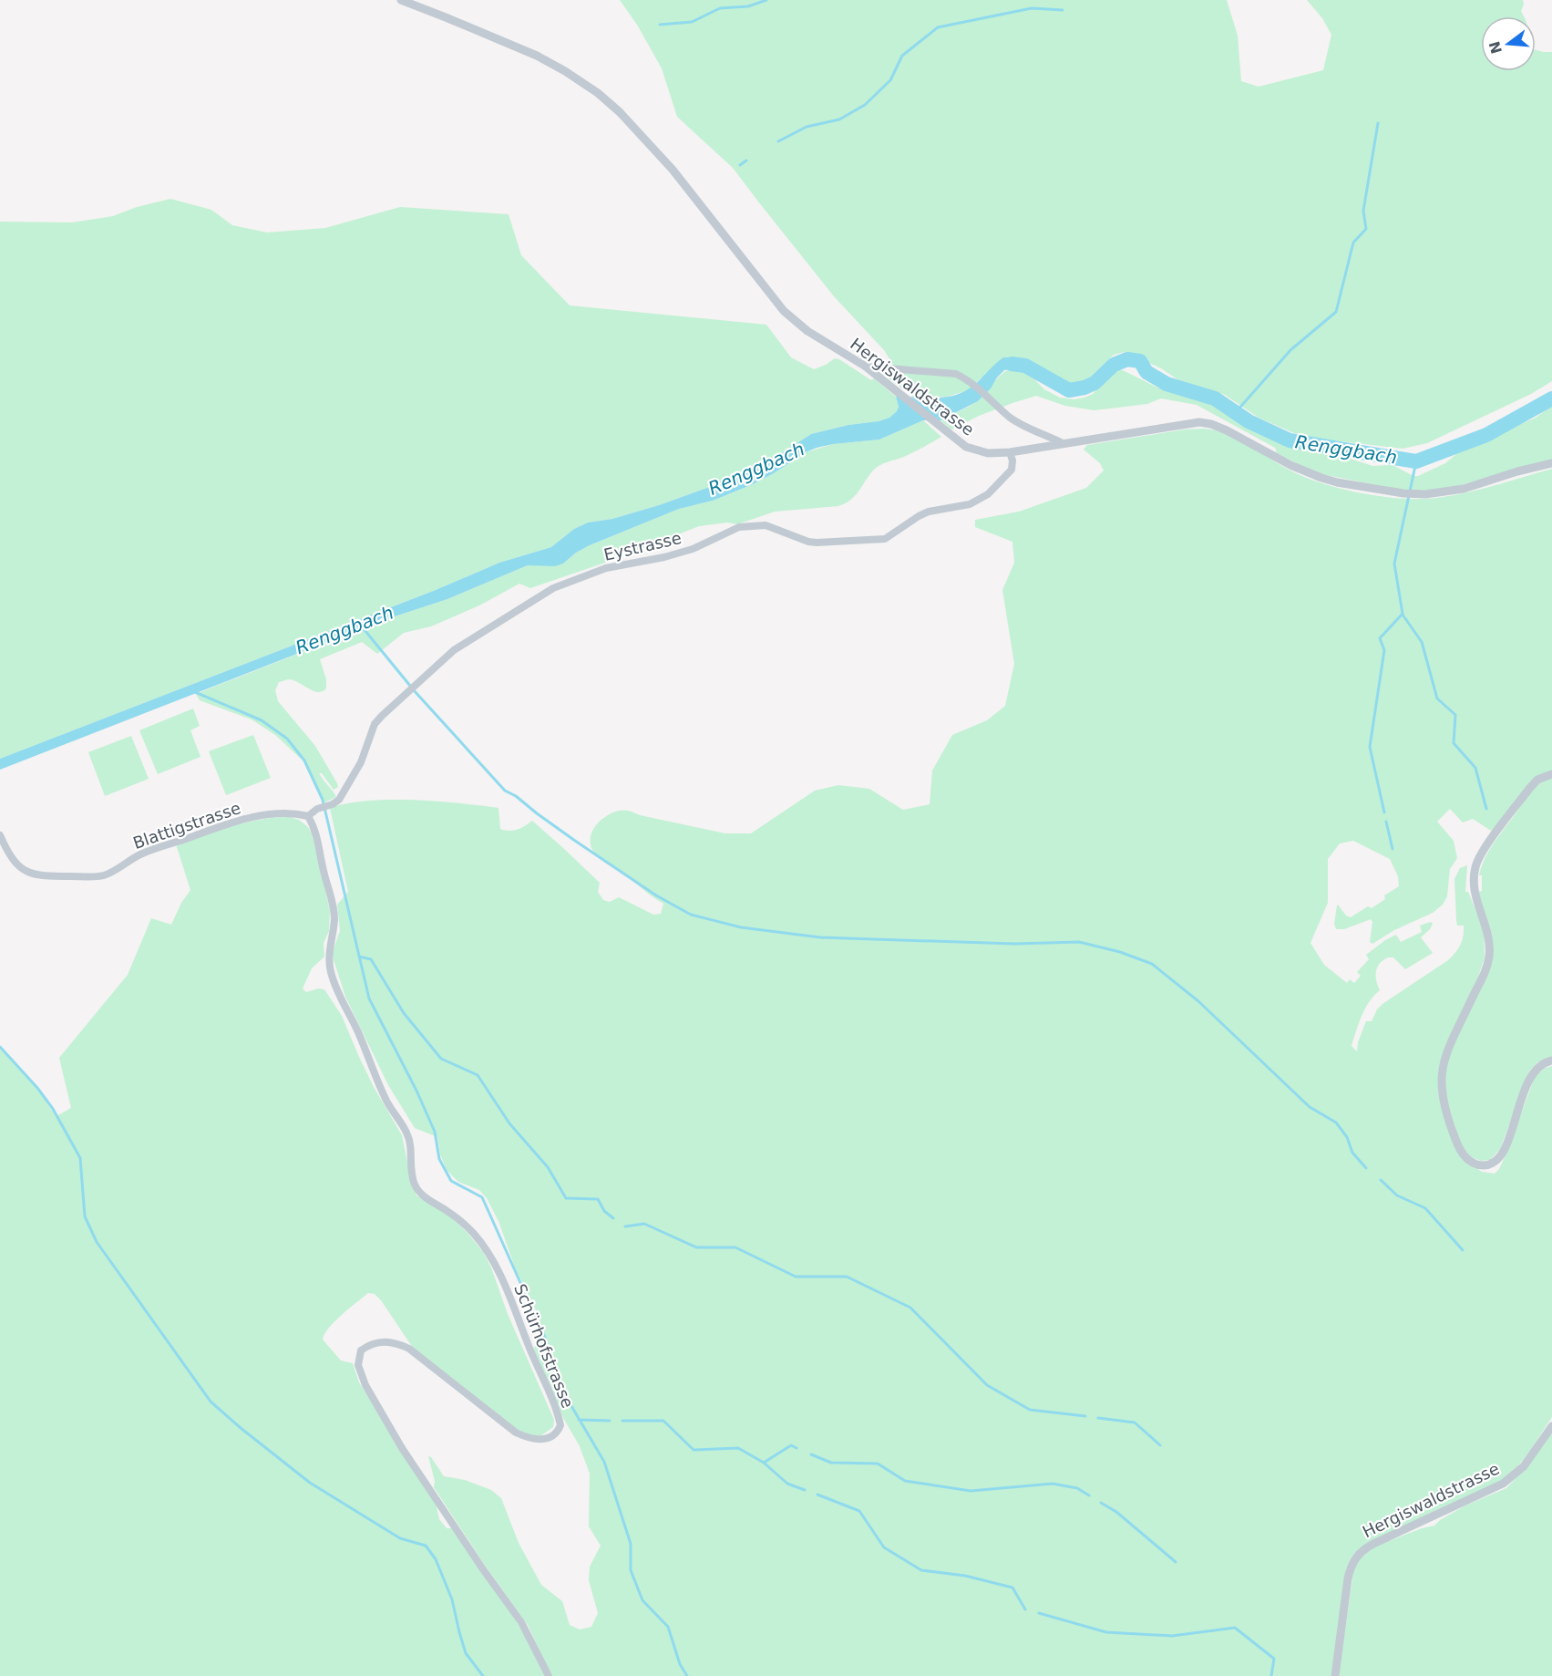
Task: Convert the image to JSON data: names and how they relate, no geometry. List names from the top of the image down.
{
  "streets": {
    "street": [
      "Hergiswaldstrasse",
      "Eystrasse",
      "Blattigstrasse",
      "Schürhofstrasse"
    ]
  },
  "crossings": [
    ["Hergiswaldstrasse", "Eystrasse"],
    ["Eystrasse", "Blattigstrasse"],
    ["Eystrasse", "Schürhofstrasse"],
    ["Blattigstrasse", "Schürhofstrasse"]
  ],
  "water": ["Renggbach"],
  "north": "left"
}
